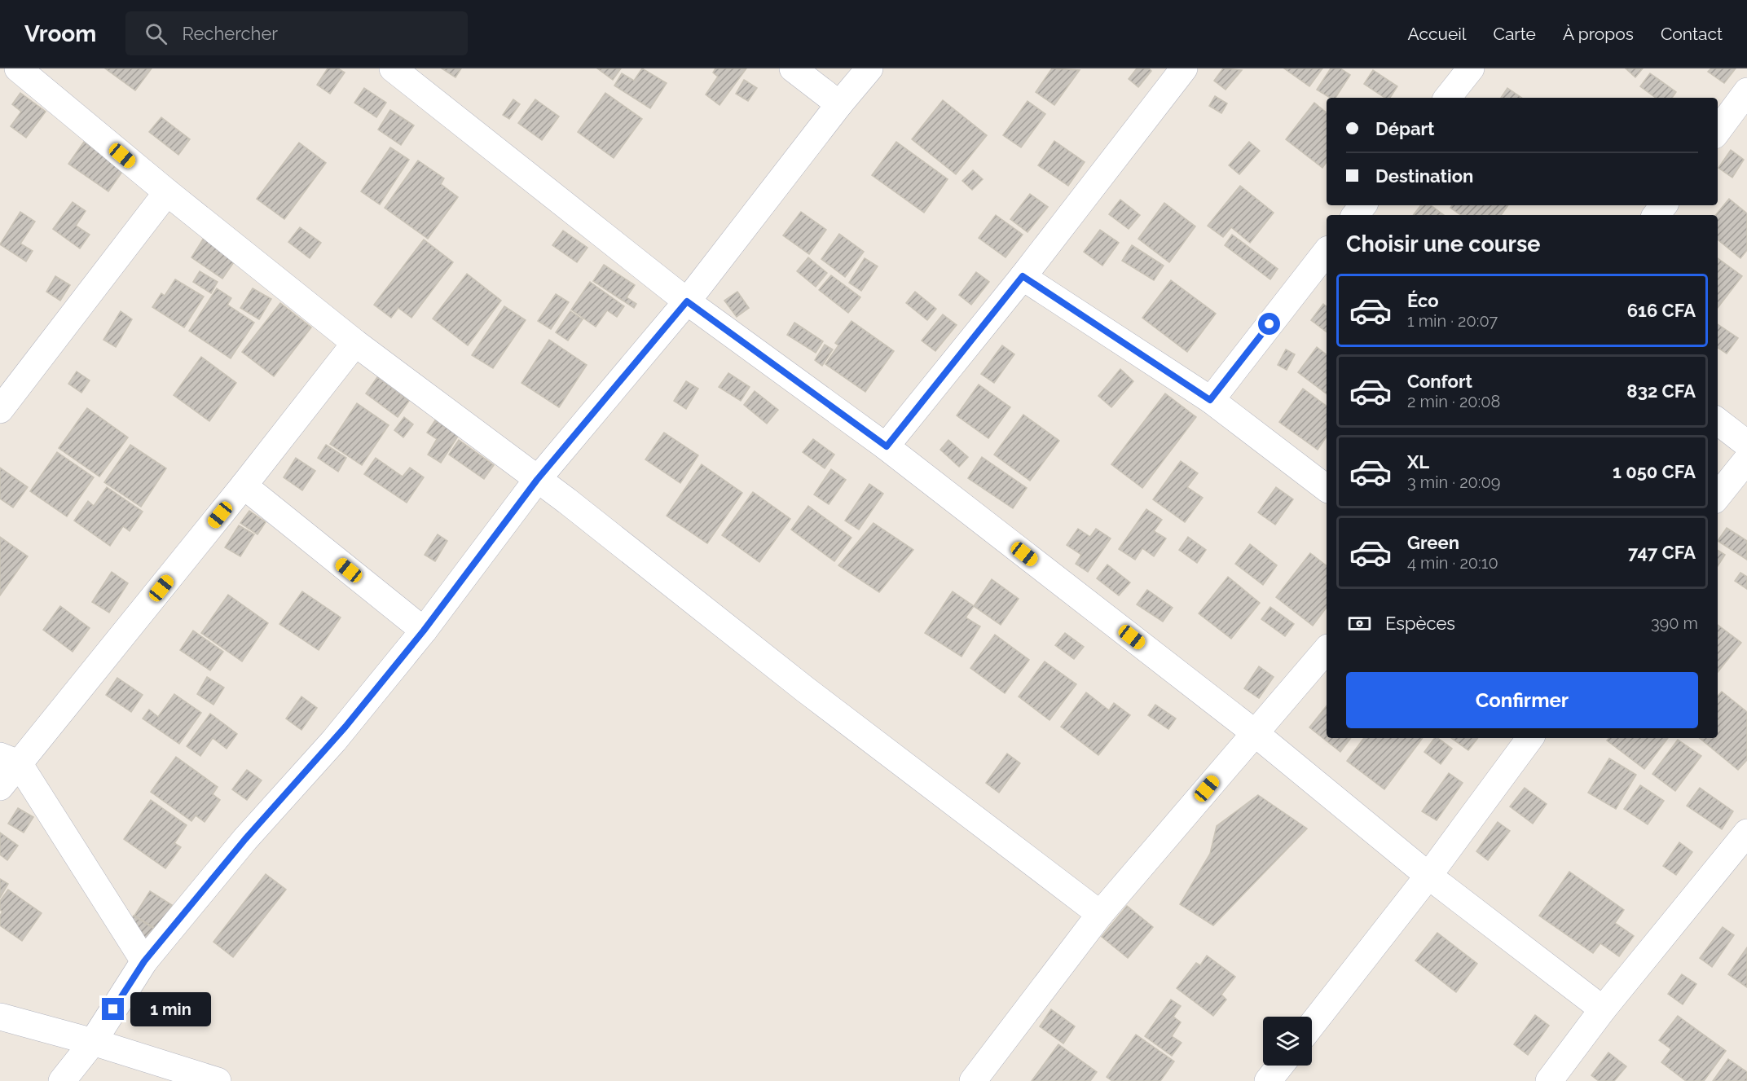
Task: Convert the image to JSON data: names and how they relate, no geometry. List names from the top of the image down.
{
  "page": {
    "header": "Vroom",
    "search": "Rechercher",
    "nav": [
      "Accueil",
      "Carte",
      "À propos",
      "Contact"
    ],
    "banner": ["Départ", "Destination"],
    "heading": "Choisir une course",
    "list": [
      {
        "name": "Éco",
        "note": "1 min · 20:07",
        "value": "616 CFA"
      },
      {
        "name": "Confort",
        "note": "2 min · 20:08",
        "value": "832 CFA"
      },
      {
        "name": "XL",
        "note": "3 min · 20:09",
        "value": "1 050 CFA"
      },
      {
        "name": "Green",
        "note": "4 min · 20:10",
        "value": "747 CFA"
      }
    ],
    "pay": ["Espèces", "390 m"],
    "buttons": "Confirmer",
    "bubble": "1 min"
  }
}
